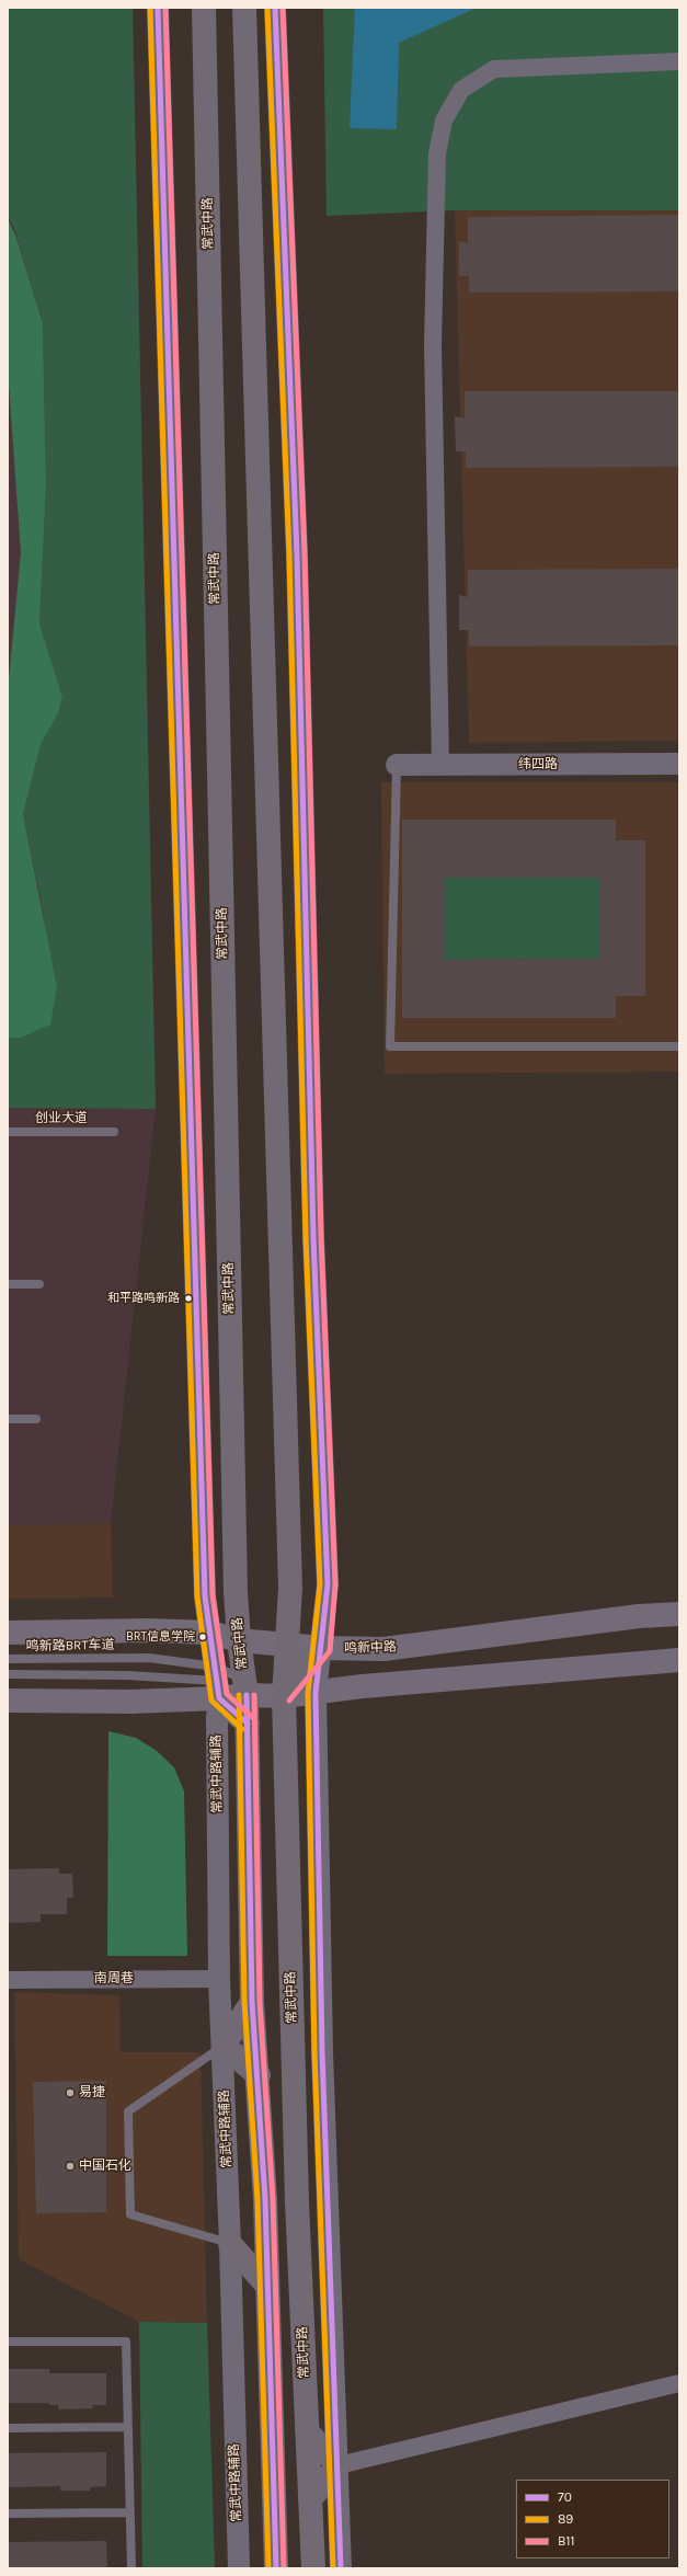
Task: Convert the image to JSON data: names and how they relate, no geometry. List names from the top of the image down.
{
  "streets": {
    "main road": ["常武中路", "鸣新中路"],
    "street": ["纬四路", "常武中路辅路", "南周巷"],
    "lane": ["创业大道", "鸣新路BRT车道"]
  },
  "crossings": [
    ["常武中路", "鸣新路BRT车道"],
    ["常武中路", "鸣新中路"],
    ["鸣新路BRT车道", "常武中路辅路"],
    ["鸣新中路", "常武中路辅路"],
    ["常武中路辅路", "南周巷"]
  ],
  "places": [
    "和平路鸣新路",
    "BRT信息学院",
    "易捷",
    "中国石化"
  ],
  "lines": ["transit line 70", "transit line 89", "transit line B11"],
  "legend": ["70", "89", "B11"]
}
